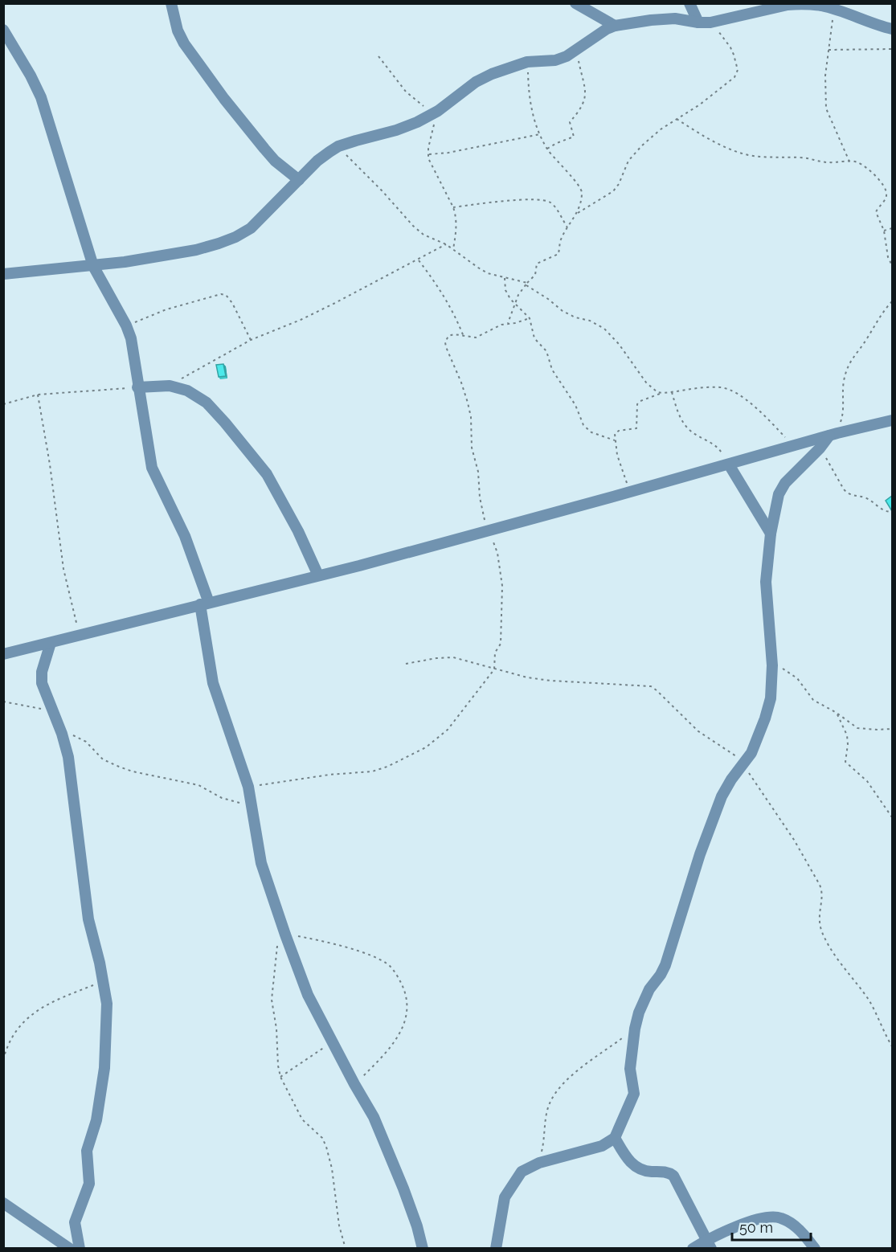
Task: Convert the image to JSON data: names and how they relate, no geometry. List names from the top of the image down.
{
  "scale_bar": "50 m"
}
